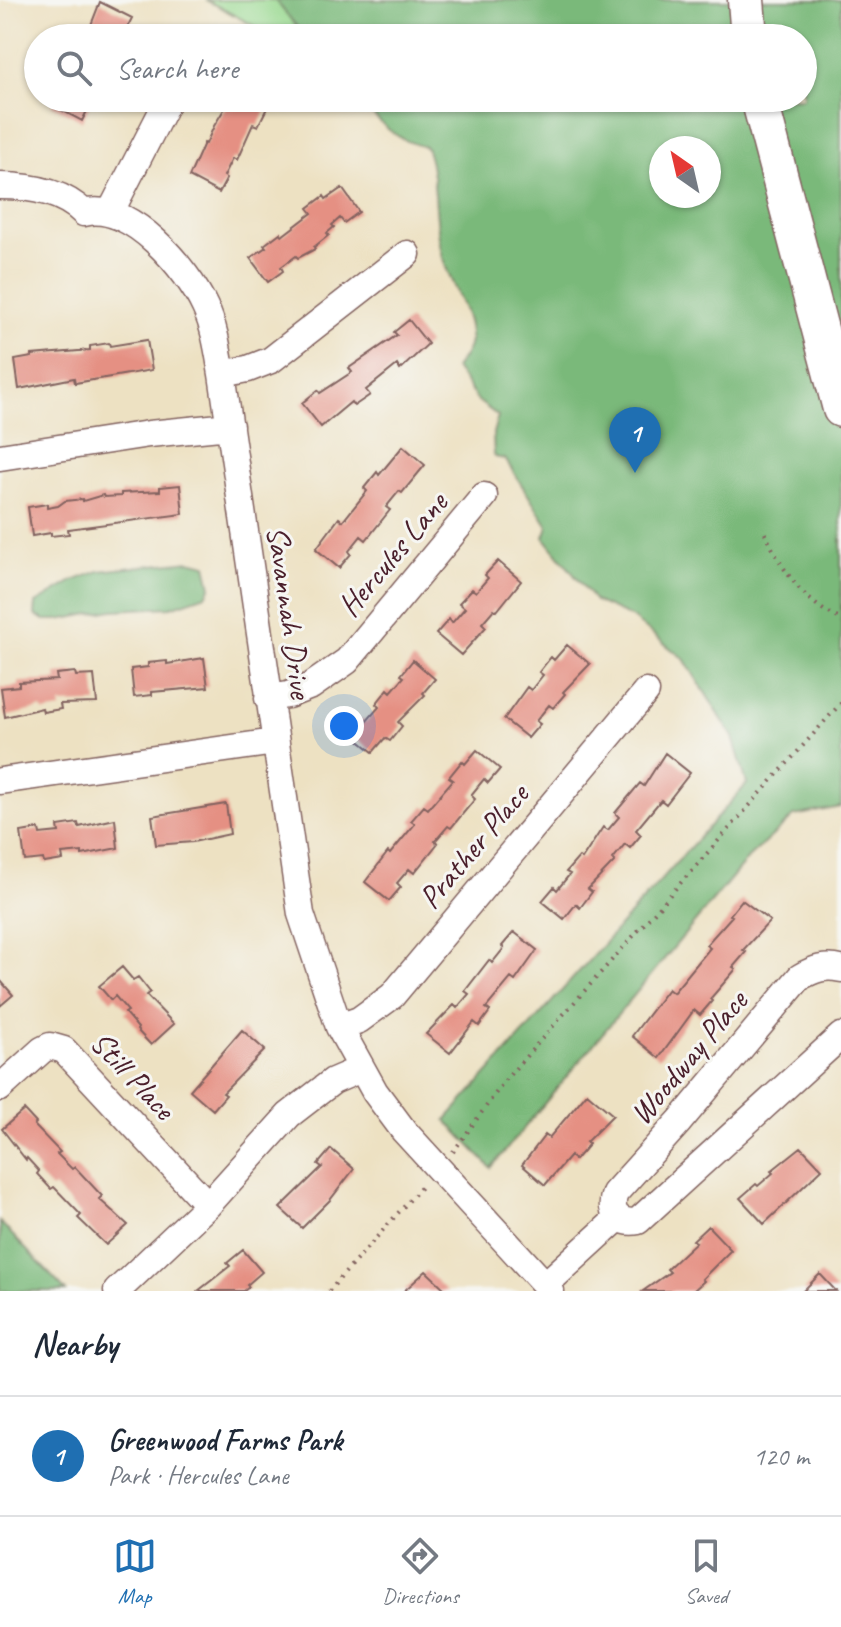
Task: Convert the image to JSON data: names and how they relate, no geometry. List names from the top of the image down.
{
  "streets": {
    "street": [
      "Hercules Lane",
      "Savannah Drive",
      "Prather Place",
      "Woodway Place",
      "Still Place"
    ]
  },
  "crossings": [
    ["Hercules Lane", "Savannah Drive"],
    ["Savannah Drive", "Prather Place"]
  ],
  "north": "top left",
  "page": {
    "search": "Search here",
    "pins": "1",
    "heading": "Nearby",
    "list": [
      {
        "mark": "1",
        "name": "Greenwood Farms Park",
        "note": "Park · Hercules Lane",
        "value": "120 m"
      }
    ],
    "nav": ["Map", "Directions", "Saved"]
  }
}
